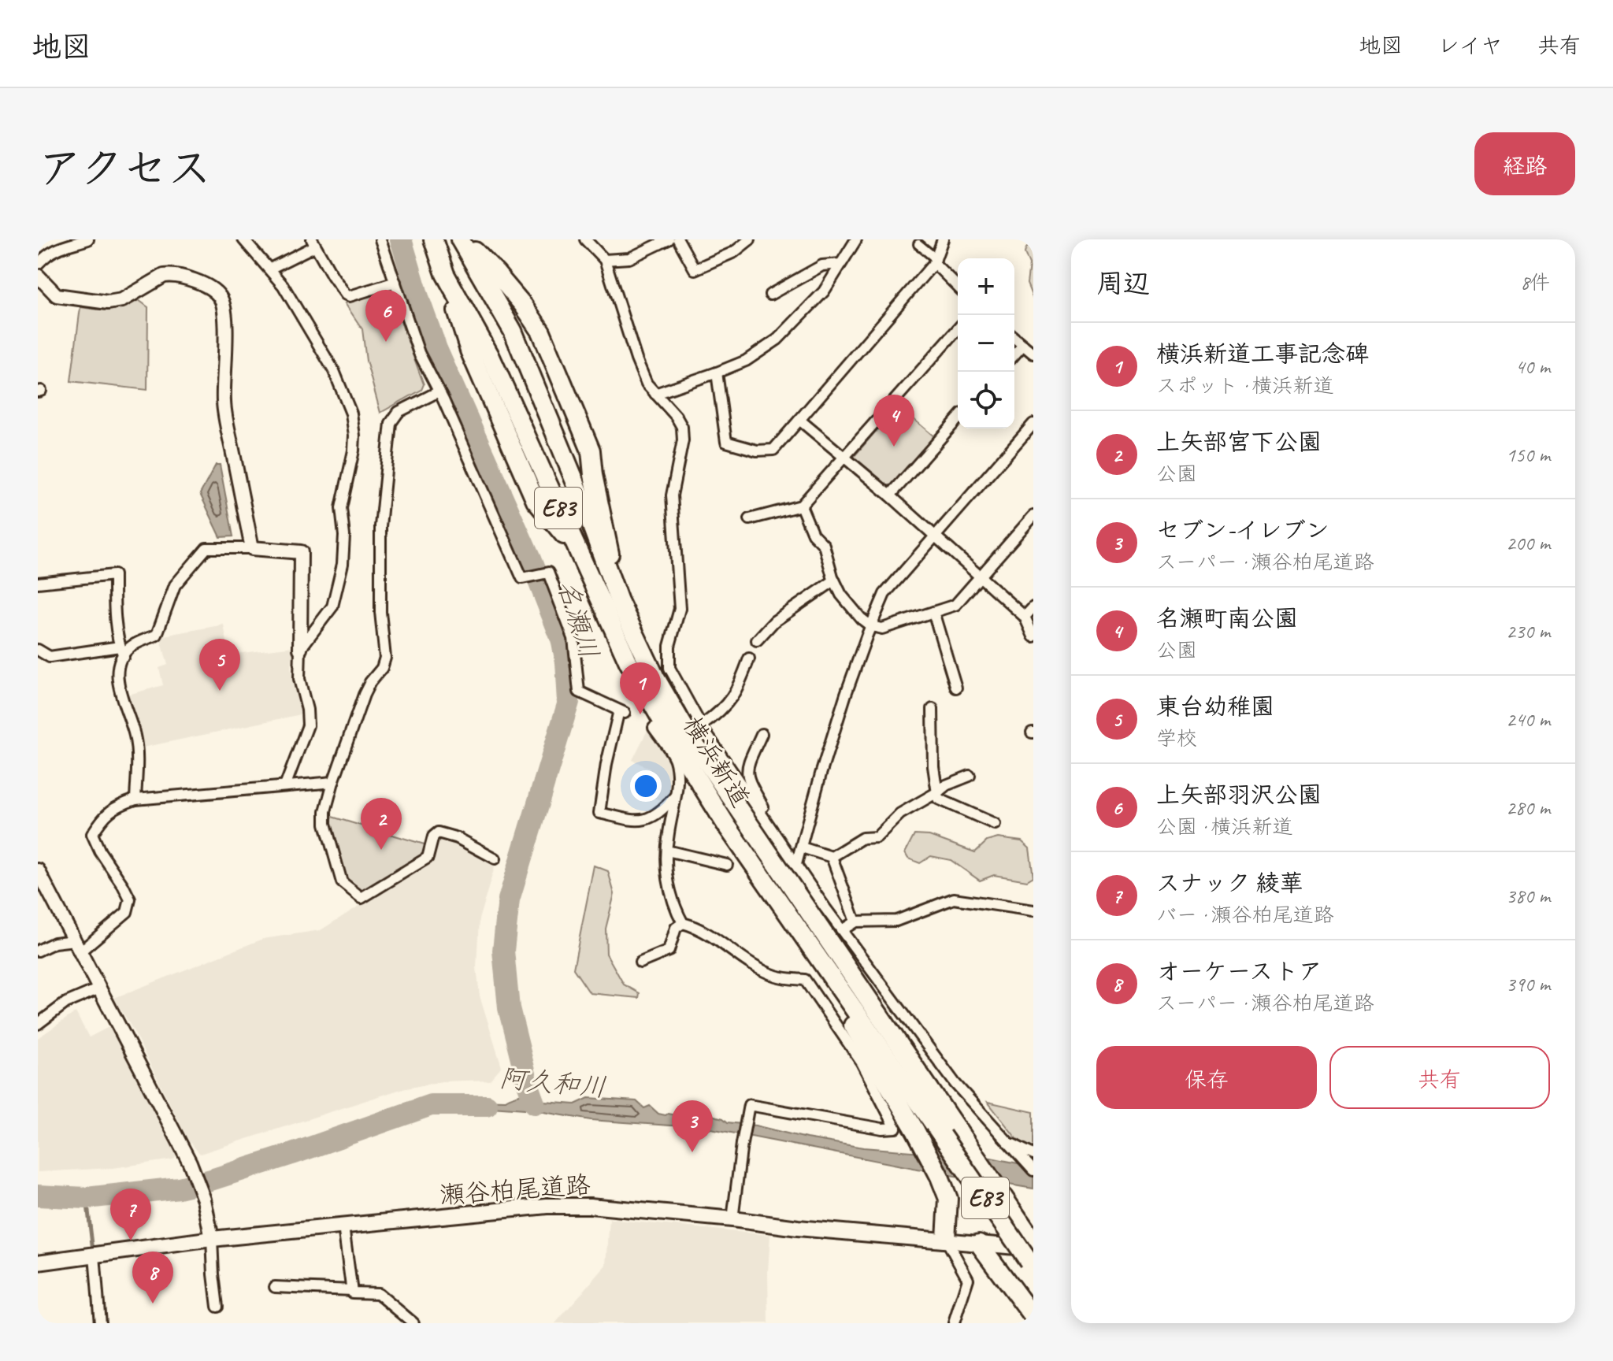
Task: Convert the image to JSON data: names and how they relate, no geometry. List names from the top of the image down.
{
  "streets": {
    "highway": ["E83", "横浜新道"],
    "main road": ["瀬谷柏尾道路"]
  },
  "crossings": [
    ["横浜新道", "瀬谷柏尾道路"]
  ],
  "water": ["名瀬川", "阿久和川"],
  "page": {
    "header": "地図",
    "nav": ["地図", "レイヤ", "共有"],
    "title": "アクセス",
    "buttons": [
      "経路",
      ["保存", "共有"]
    ],
    "heading": ["周辺", "8件"],
    "map_buttons": ["+", "−"],
    "pins": [
      "6",
      "4",
      "5",
      "1",
      "2",
      "3",
      "7",
      "8"
    ],
    "list": [
      {
        "mark": "1",
        "name": "横浜新道工事記念碑",
        "note": "スポット · 横浜新道",
        "value": "40 m"
      },
      {
        "mark": "2",
        "name": "上矢部宮下公園",
        "note": "公園",
        "value": "150 m"
      },
      {
        "mark": "3",
        "name": "セブン-イレブン",
        "note": "スーパー · 瀬谷柏尾道路",
        "value": "200 m"
      },
      {
        "mark": "4",
        "name": "名瀬町南公園",
        "note": "公園",
        "value": "230 m"
      },
      {
        "mark": "5",
        "name": "東台幼稚園",
        "note": "学校",
        "value": "240 m"
      },
      {
        "mark": "6",
        "name": "上矢部羽沢公園",
        "note": "公園 · 横浜新道",
        "value": "280 m"
      },
      {
        "mark": "7",
        "name": "スナック 綾華",
        "note": "バー · 瀬谷柏尾道路",
        "value": "380 m"
      },
      {
        "mark": "8",
        "name": "オーケーストア",
        "note": "スーパー · 瀬谷柏尾道路",
        "value": "390 m"
      }
    ]
  }
}
